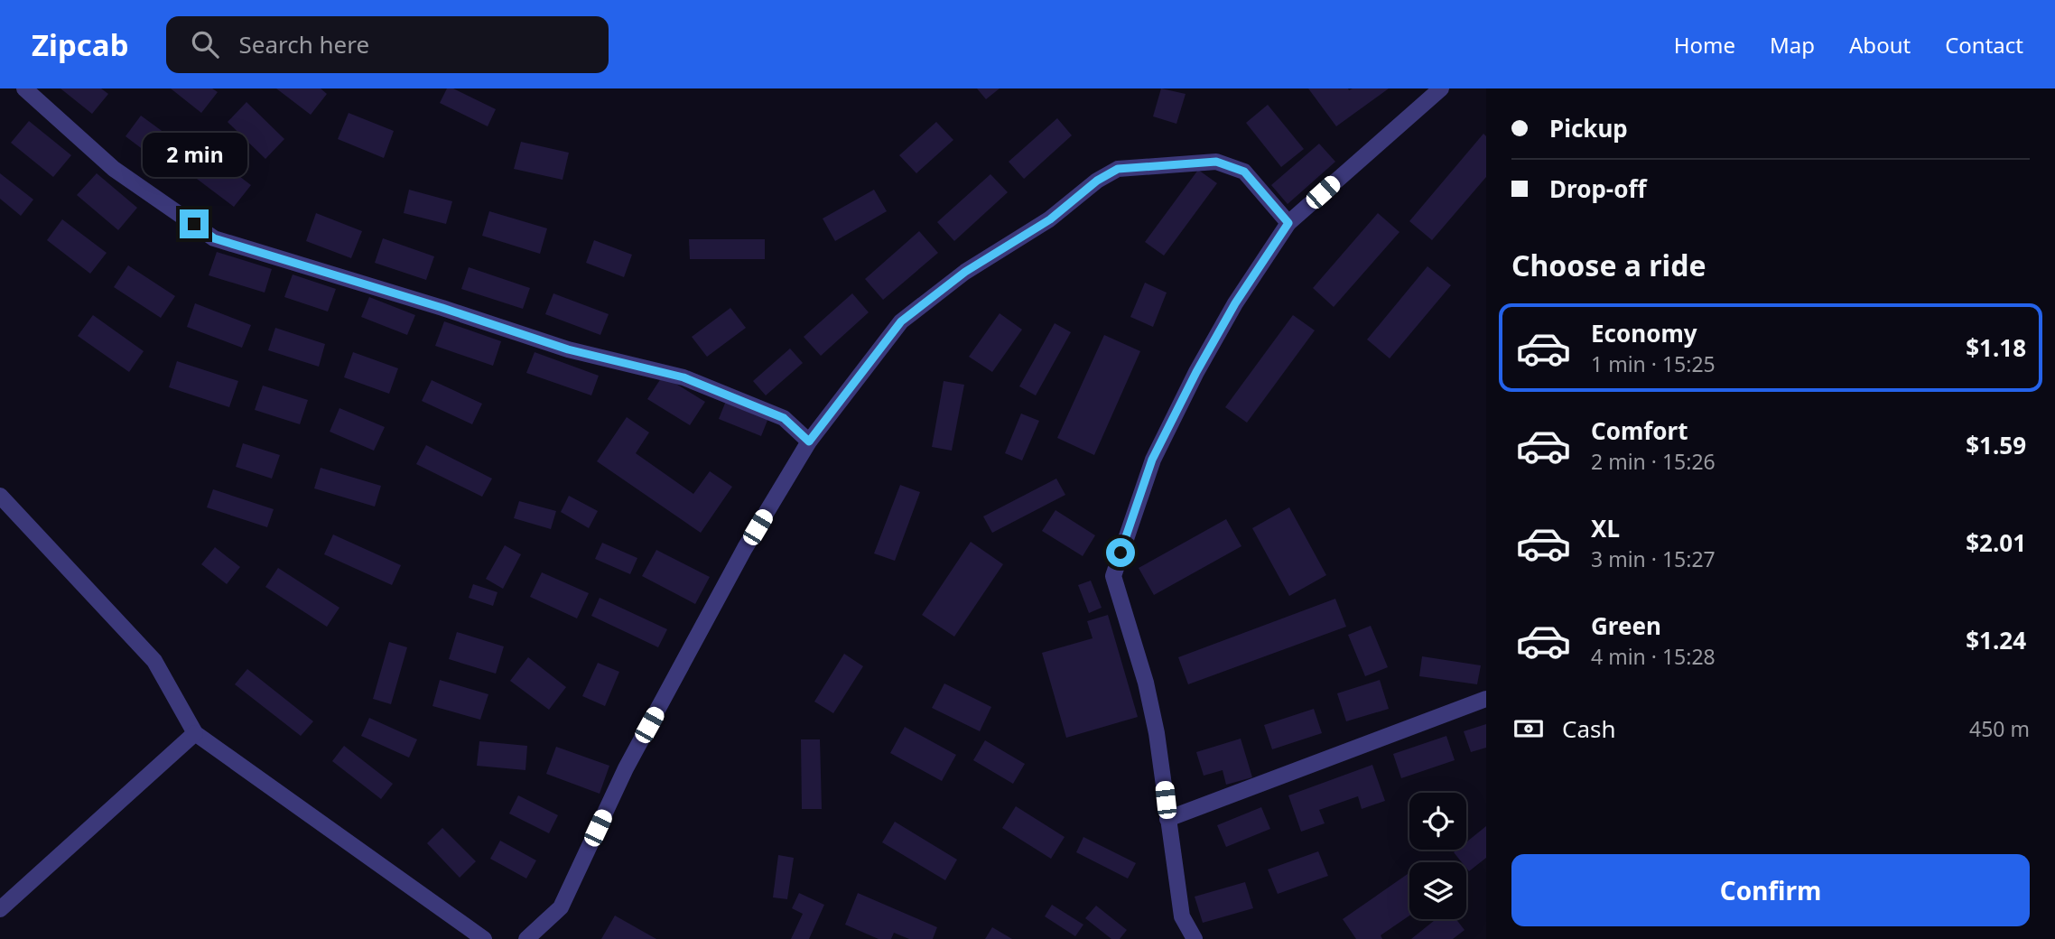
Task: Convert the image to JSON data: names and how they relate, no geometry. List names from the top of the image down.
{
  "page": {
    "header": "Zipcab",
    "search": "Search here",
    "nav": [
      "Home",
      "Map",
      "About",
      "Contact"
    ],
    "banner": ["Pickup", "Drop-off"],
    "bubble": "2 min",
    "heading": "Choose a ride",
    "list": [
      {
        "name": "Economy",
        "note": "1 min · 15:25",
        "value": "$1.18"
      },
      {
        "name": "Comfort",
        "note": "2 min · 15:26",
        "value": "$1.59"
      },
      {
        "name": "XL",
        "note": "3 min · 15:27",
        "value": "$2.01"
      },
      {
        "name": "Green",
        "note": "4 min · 15:28",
        "value": "$1.24"
      }
    ],
    "pay": ["Cash", "450 m"],
    "buttons": "Confirm"
  }
}
